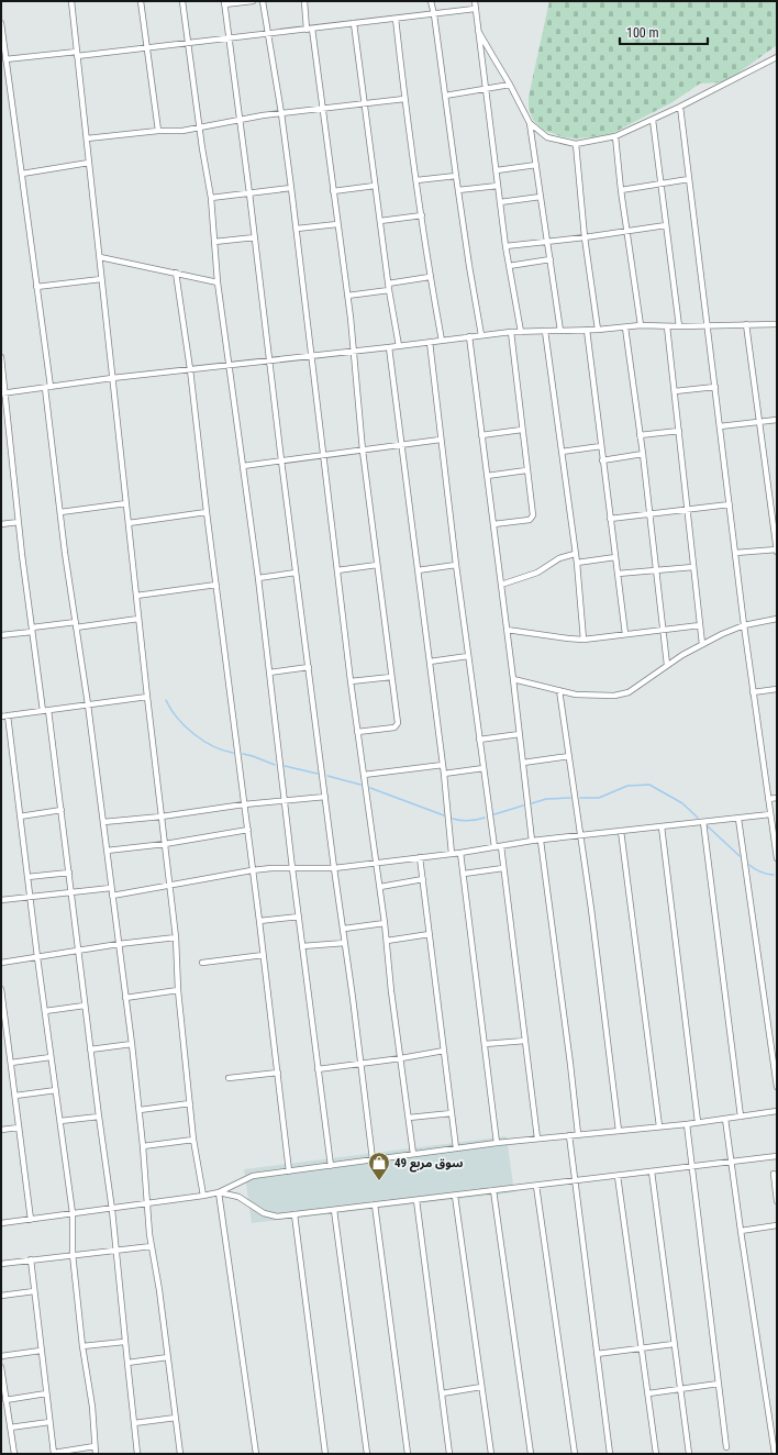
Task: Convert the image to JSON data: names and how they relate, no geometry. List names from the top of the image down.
{
  "places": {
    "shop": ["سوق مربع 49"]
  },
  "scale_bar": "100 m"
}
